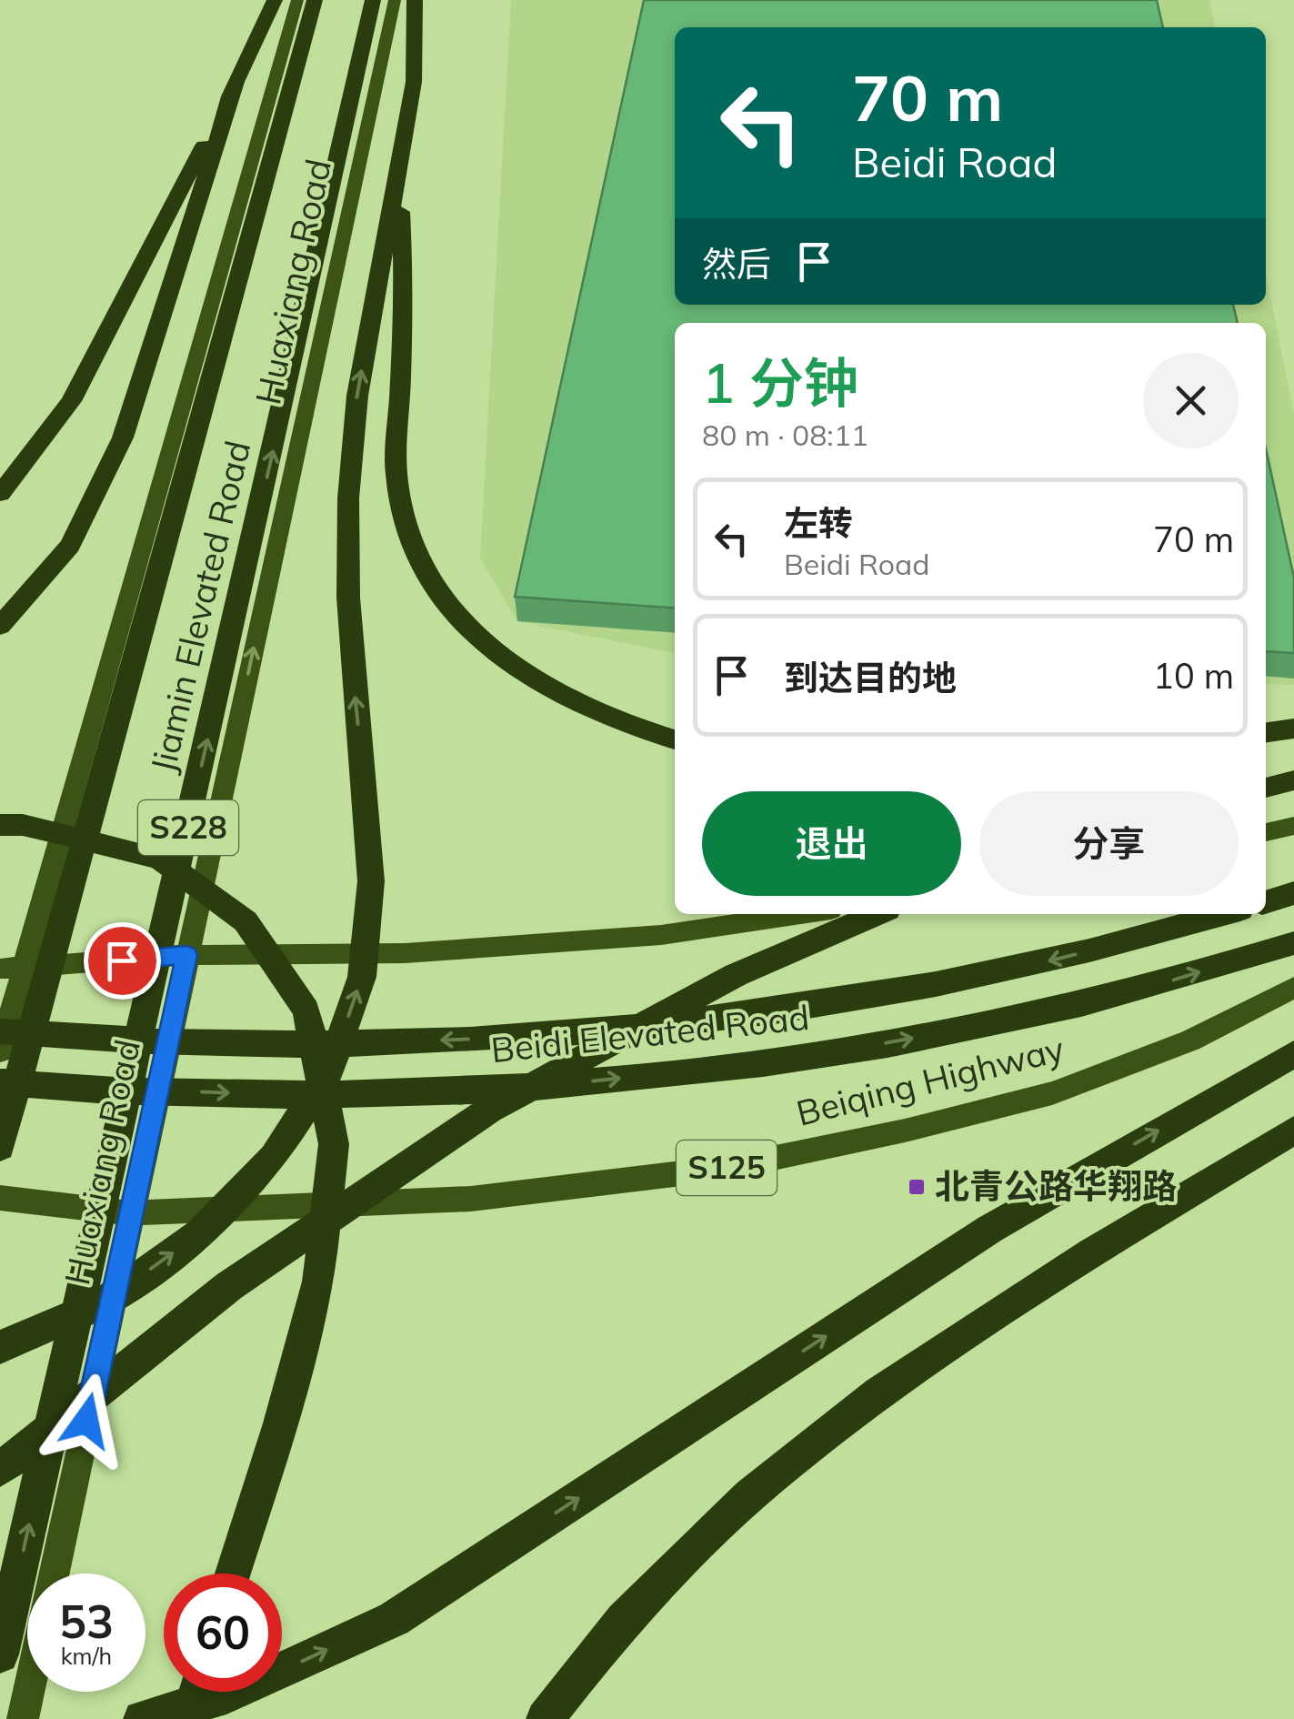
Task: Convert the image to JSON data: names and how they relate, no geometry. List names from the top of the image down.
{
  "streets": {
    "highway": ["Jiamin Elevated Road", "S228", "Beidi Elevated Road"],
    "main road": ["Huaxiang Road", "Beiqing Highway", "S125"]
  },
  "crossings": [
    ["Huaxiang Road", "Beiqing Highway"],
    ["Huaxiang Road", "S125"],
    ["Beiqing Highway", "S125"]
  ],
  "places": {
    "transit": ["北青公路华翔路"]
  },
  "page": {
    "turn": ["70 m", "Beidi Road"],
    "then": "然后",
    "heading": ["1 分钟", "80 m · 08:11"],
    "list": [
      {
        "name": "左转",
        "note": "Beidi Road",
        "value": "70 m"
      },
      {
        "name": "到达目的地",
        "value": "10 m"
      }
    ],
    "buttons": ["退出", "分享"],
    "speed": "53 km/h",
    "limit": "60"
  }
}
